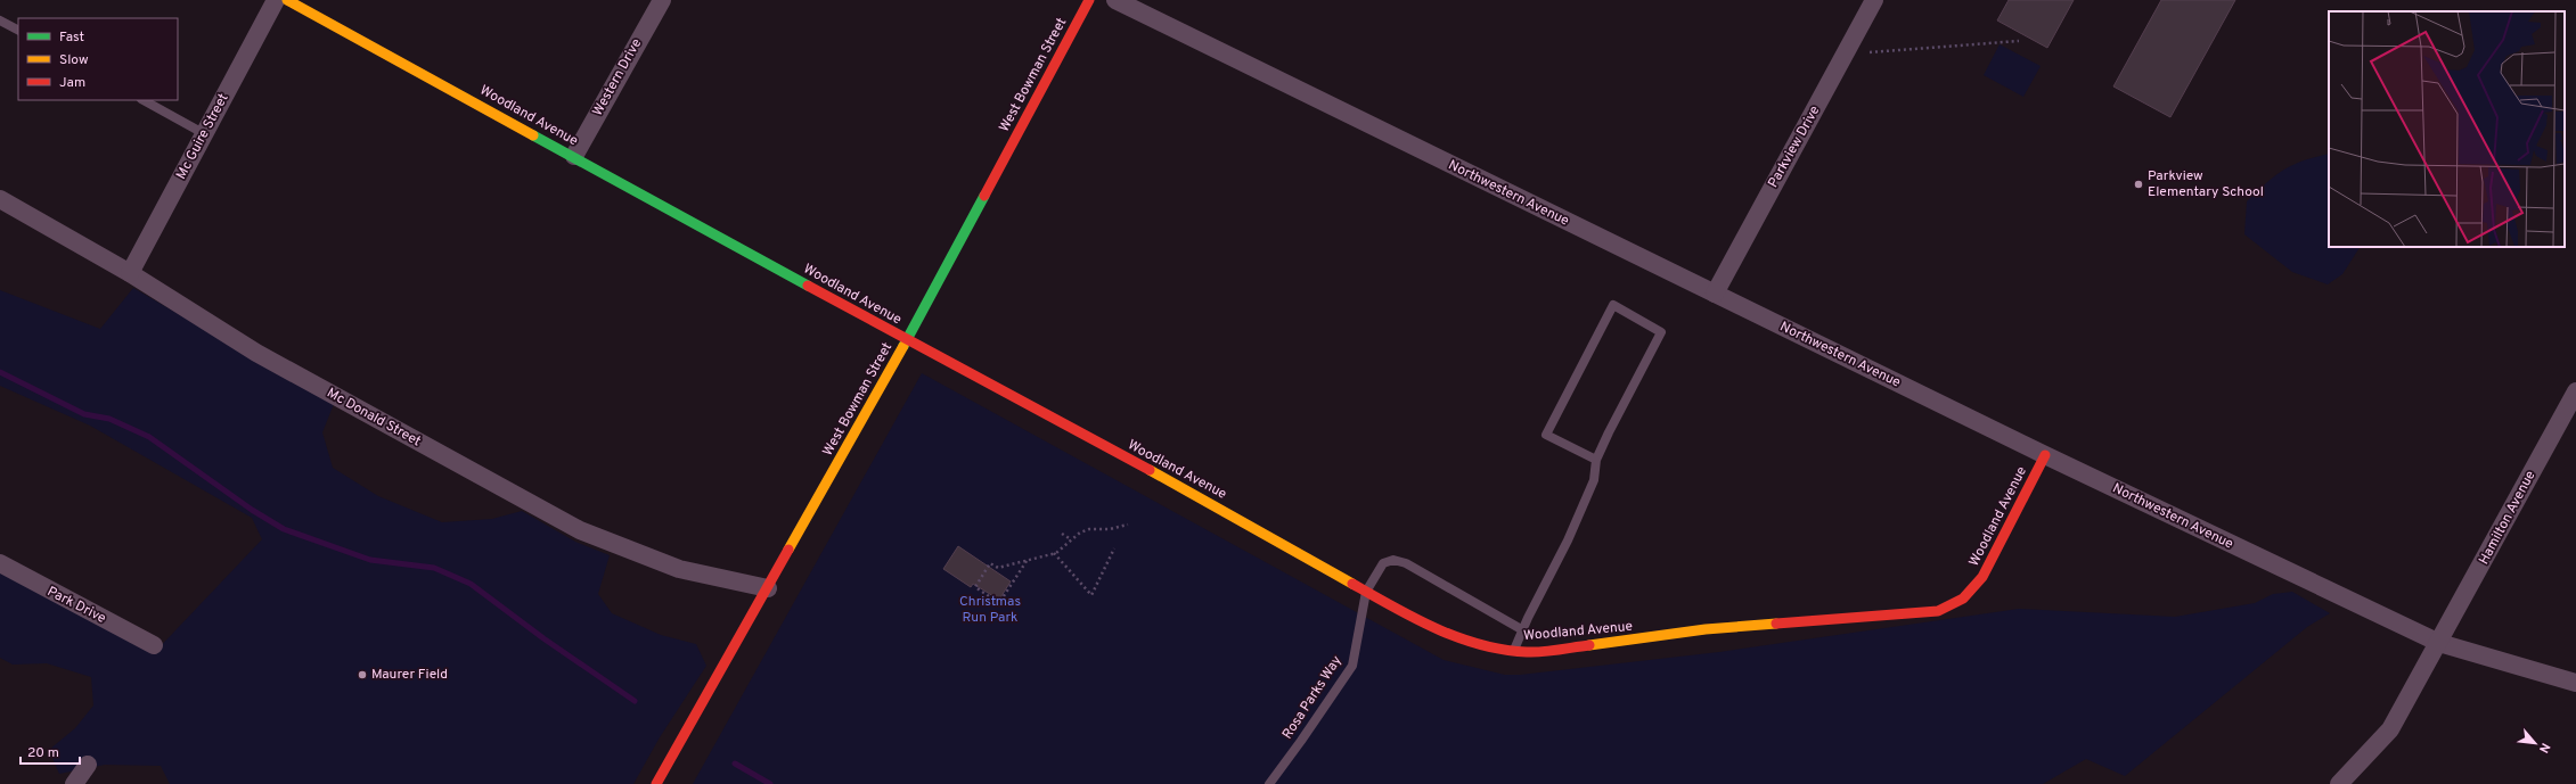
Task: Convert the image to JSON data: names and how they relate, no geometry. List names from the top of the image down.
{
  "streets": {
    "street": [
      "West Bowman Street",
      "Western Drive",
      "Woodland Avenue",
      "Mc Guire Street",
      "Parkview Drive",
      "Northwestern Avenue",
      "Mc Donald Street",
      "Hamilton Avenue",
      "Park Drive"
    ],
    "lane": ["Rosa Parks Way"]
  },
  "crossings": [
    ["West Bowman Street", "Woodland Avenue"],
    ["West Bowman Street", "Mc Donald Street"],
    ["Western Drive", "Woodland Avenue"],
    ["Woodland Avenue", "Northwestern Avenue"],
    ["Woodland Avenue", "Rosa Parks Way"],
    ["Mc Guire Street", "Mc Donald Street"],
    ["Parkview Drive", "Northwestern Avenue"],
    ["Northwestern Avenue", "Hamilton Avenue"]
  ],
  "parks": ["Christmas Run Park"],
  "places": ["Parkview Elementary School", "Maurer Field"],
  "legend": ["Fast", "Slow", "Jam"],
  "scale_bar": "20 m",
  "north": "bottom right"
}
